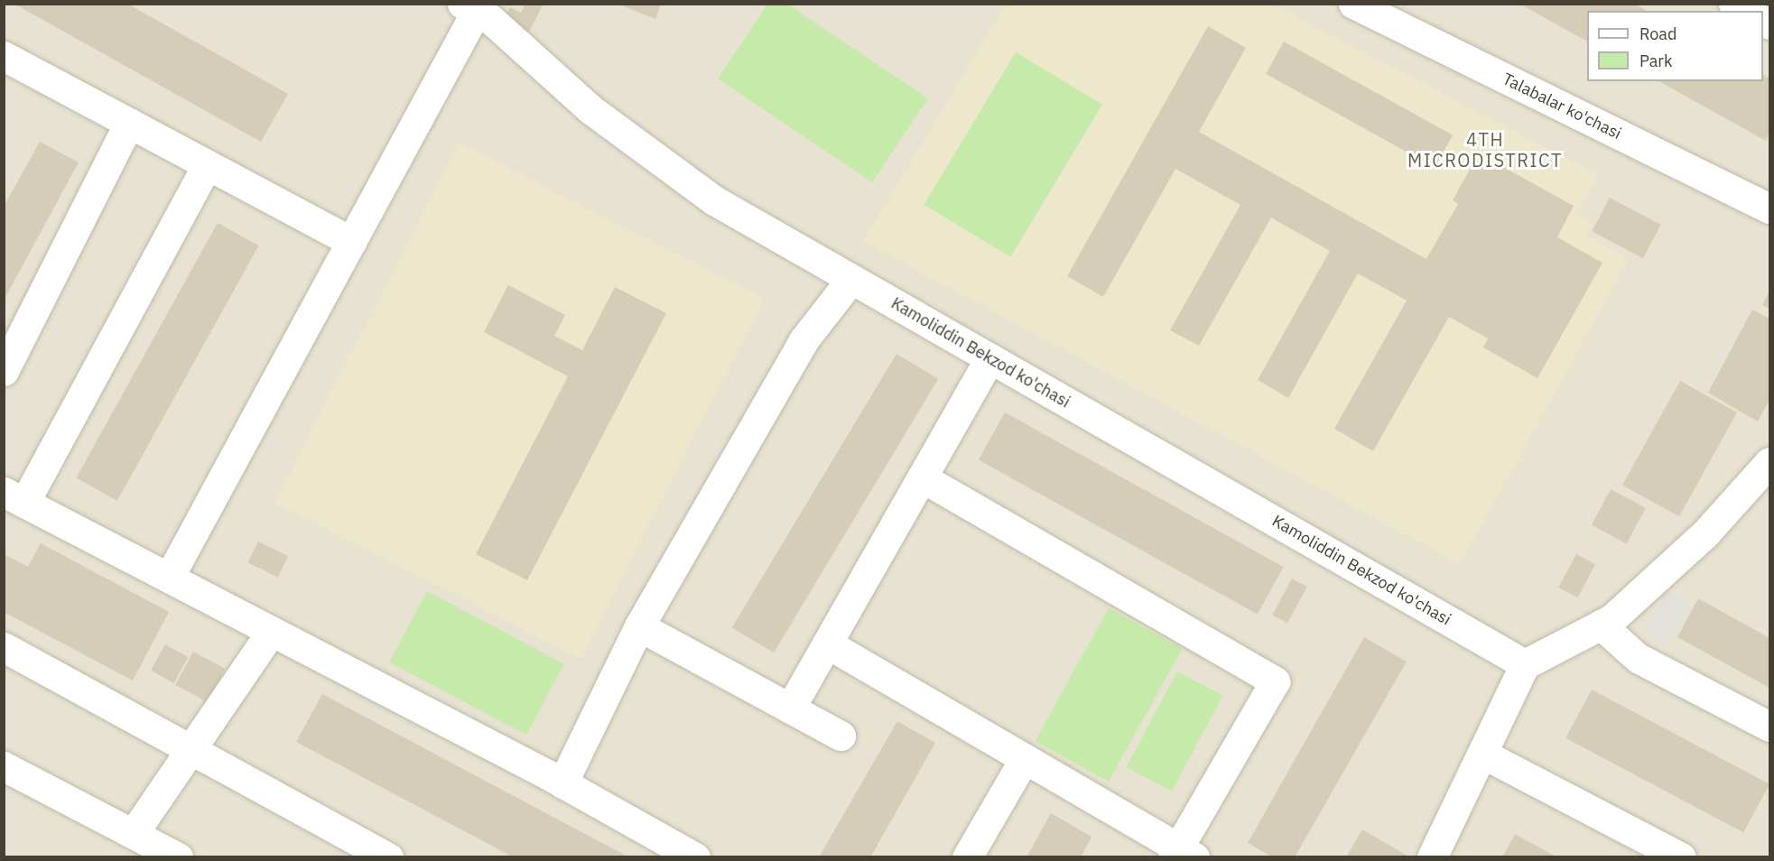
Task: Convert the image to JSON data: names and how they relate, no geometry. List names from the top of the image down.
{
  "streets": {
    "street": ["Talabalar ko'chasi", "Kamoliddin Bekzod ko'chasi"]
  },
  "districts": ["4TH MICRODISTRICT"],
  "legend": ["Road", "Park"]
}
